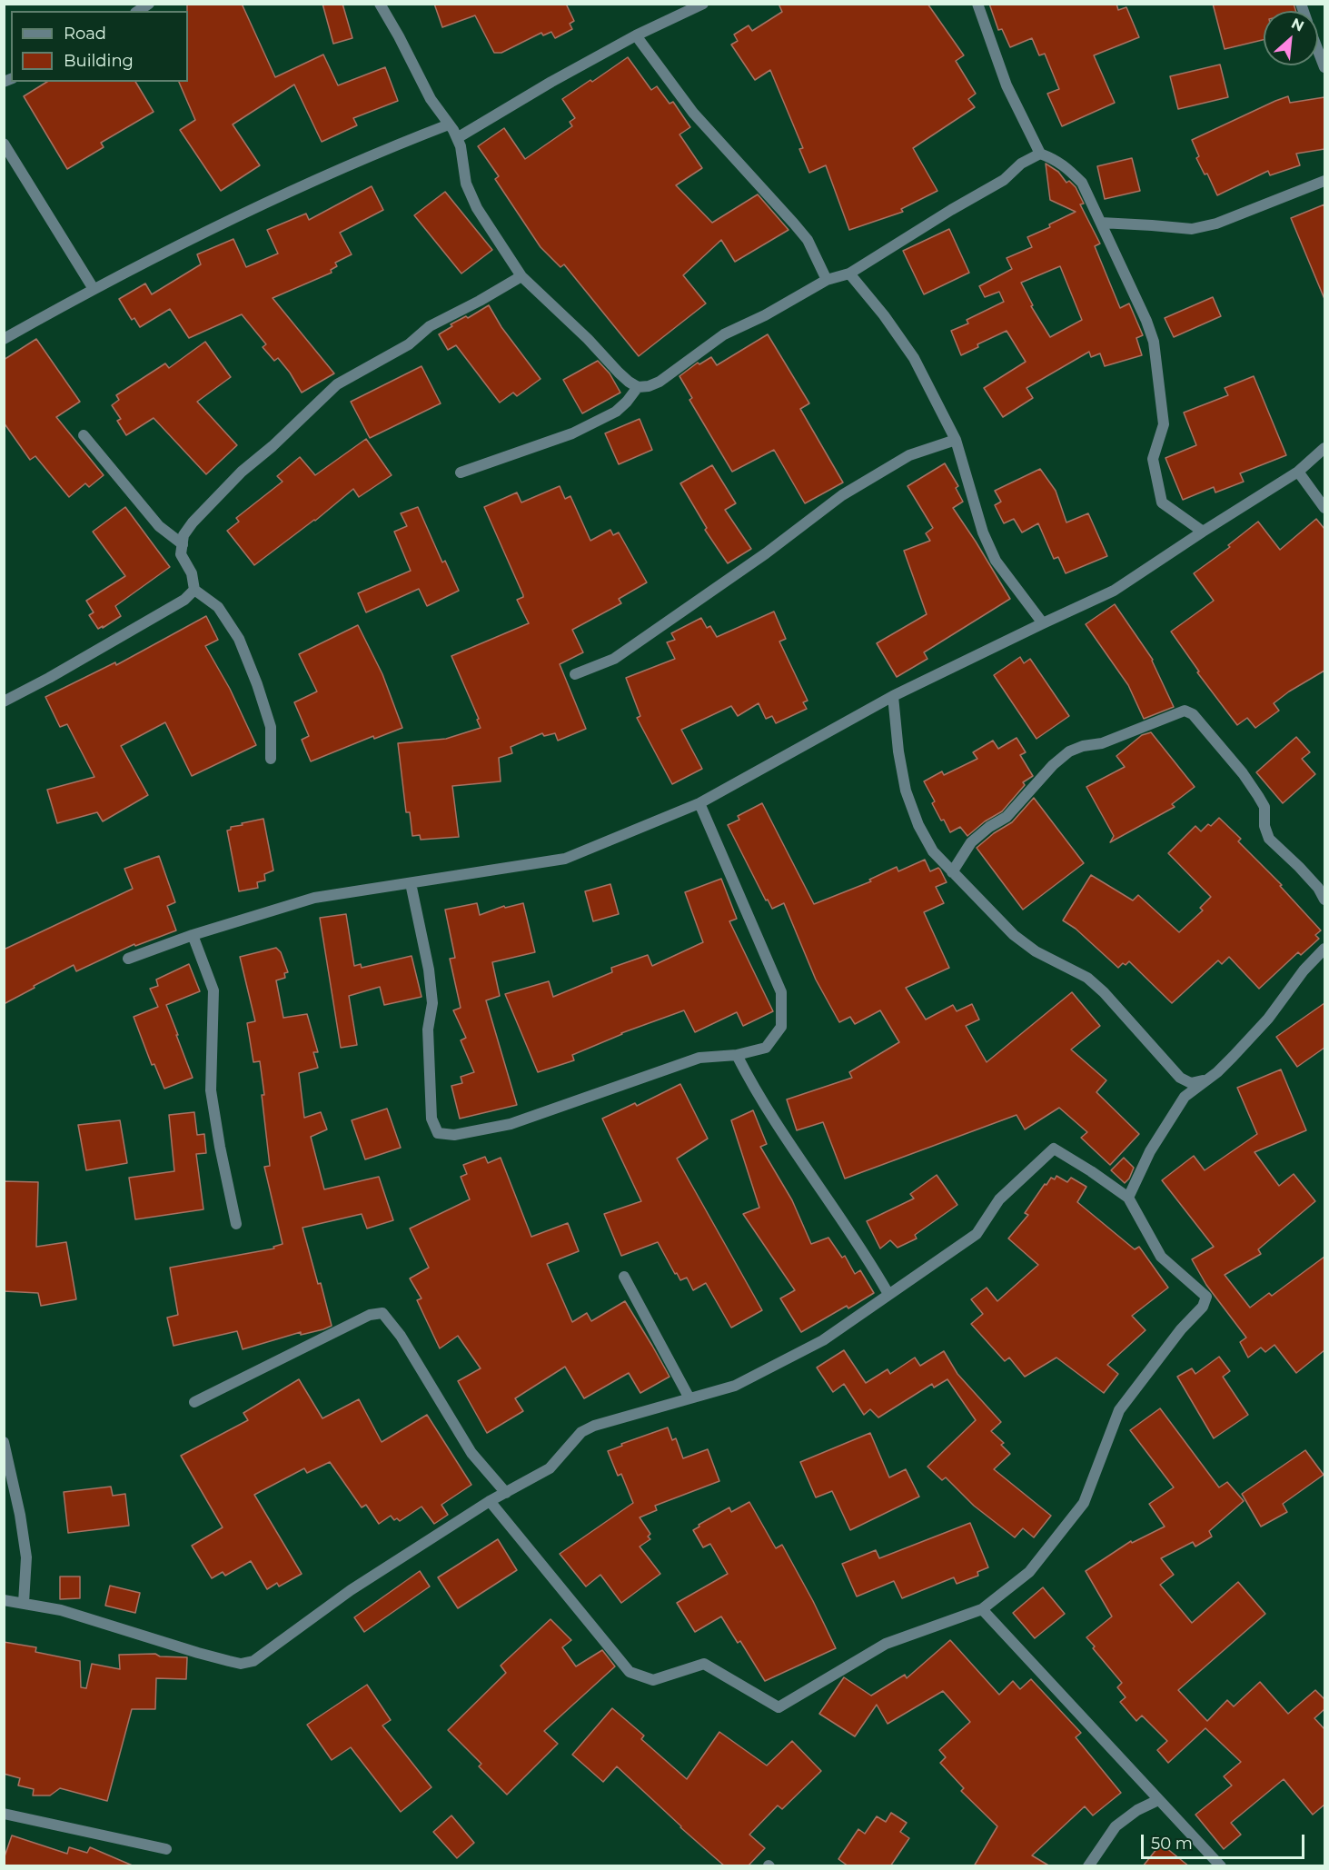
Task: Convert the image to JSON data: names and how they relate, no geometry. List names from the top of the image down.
{
  "legend": ["Road", "Building"],
  "scale_bar": "50 m",
  "north": "top right"
}
